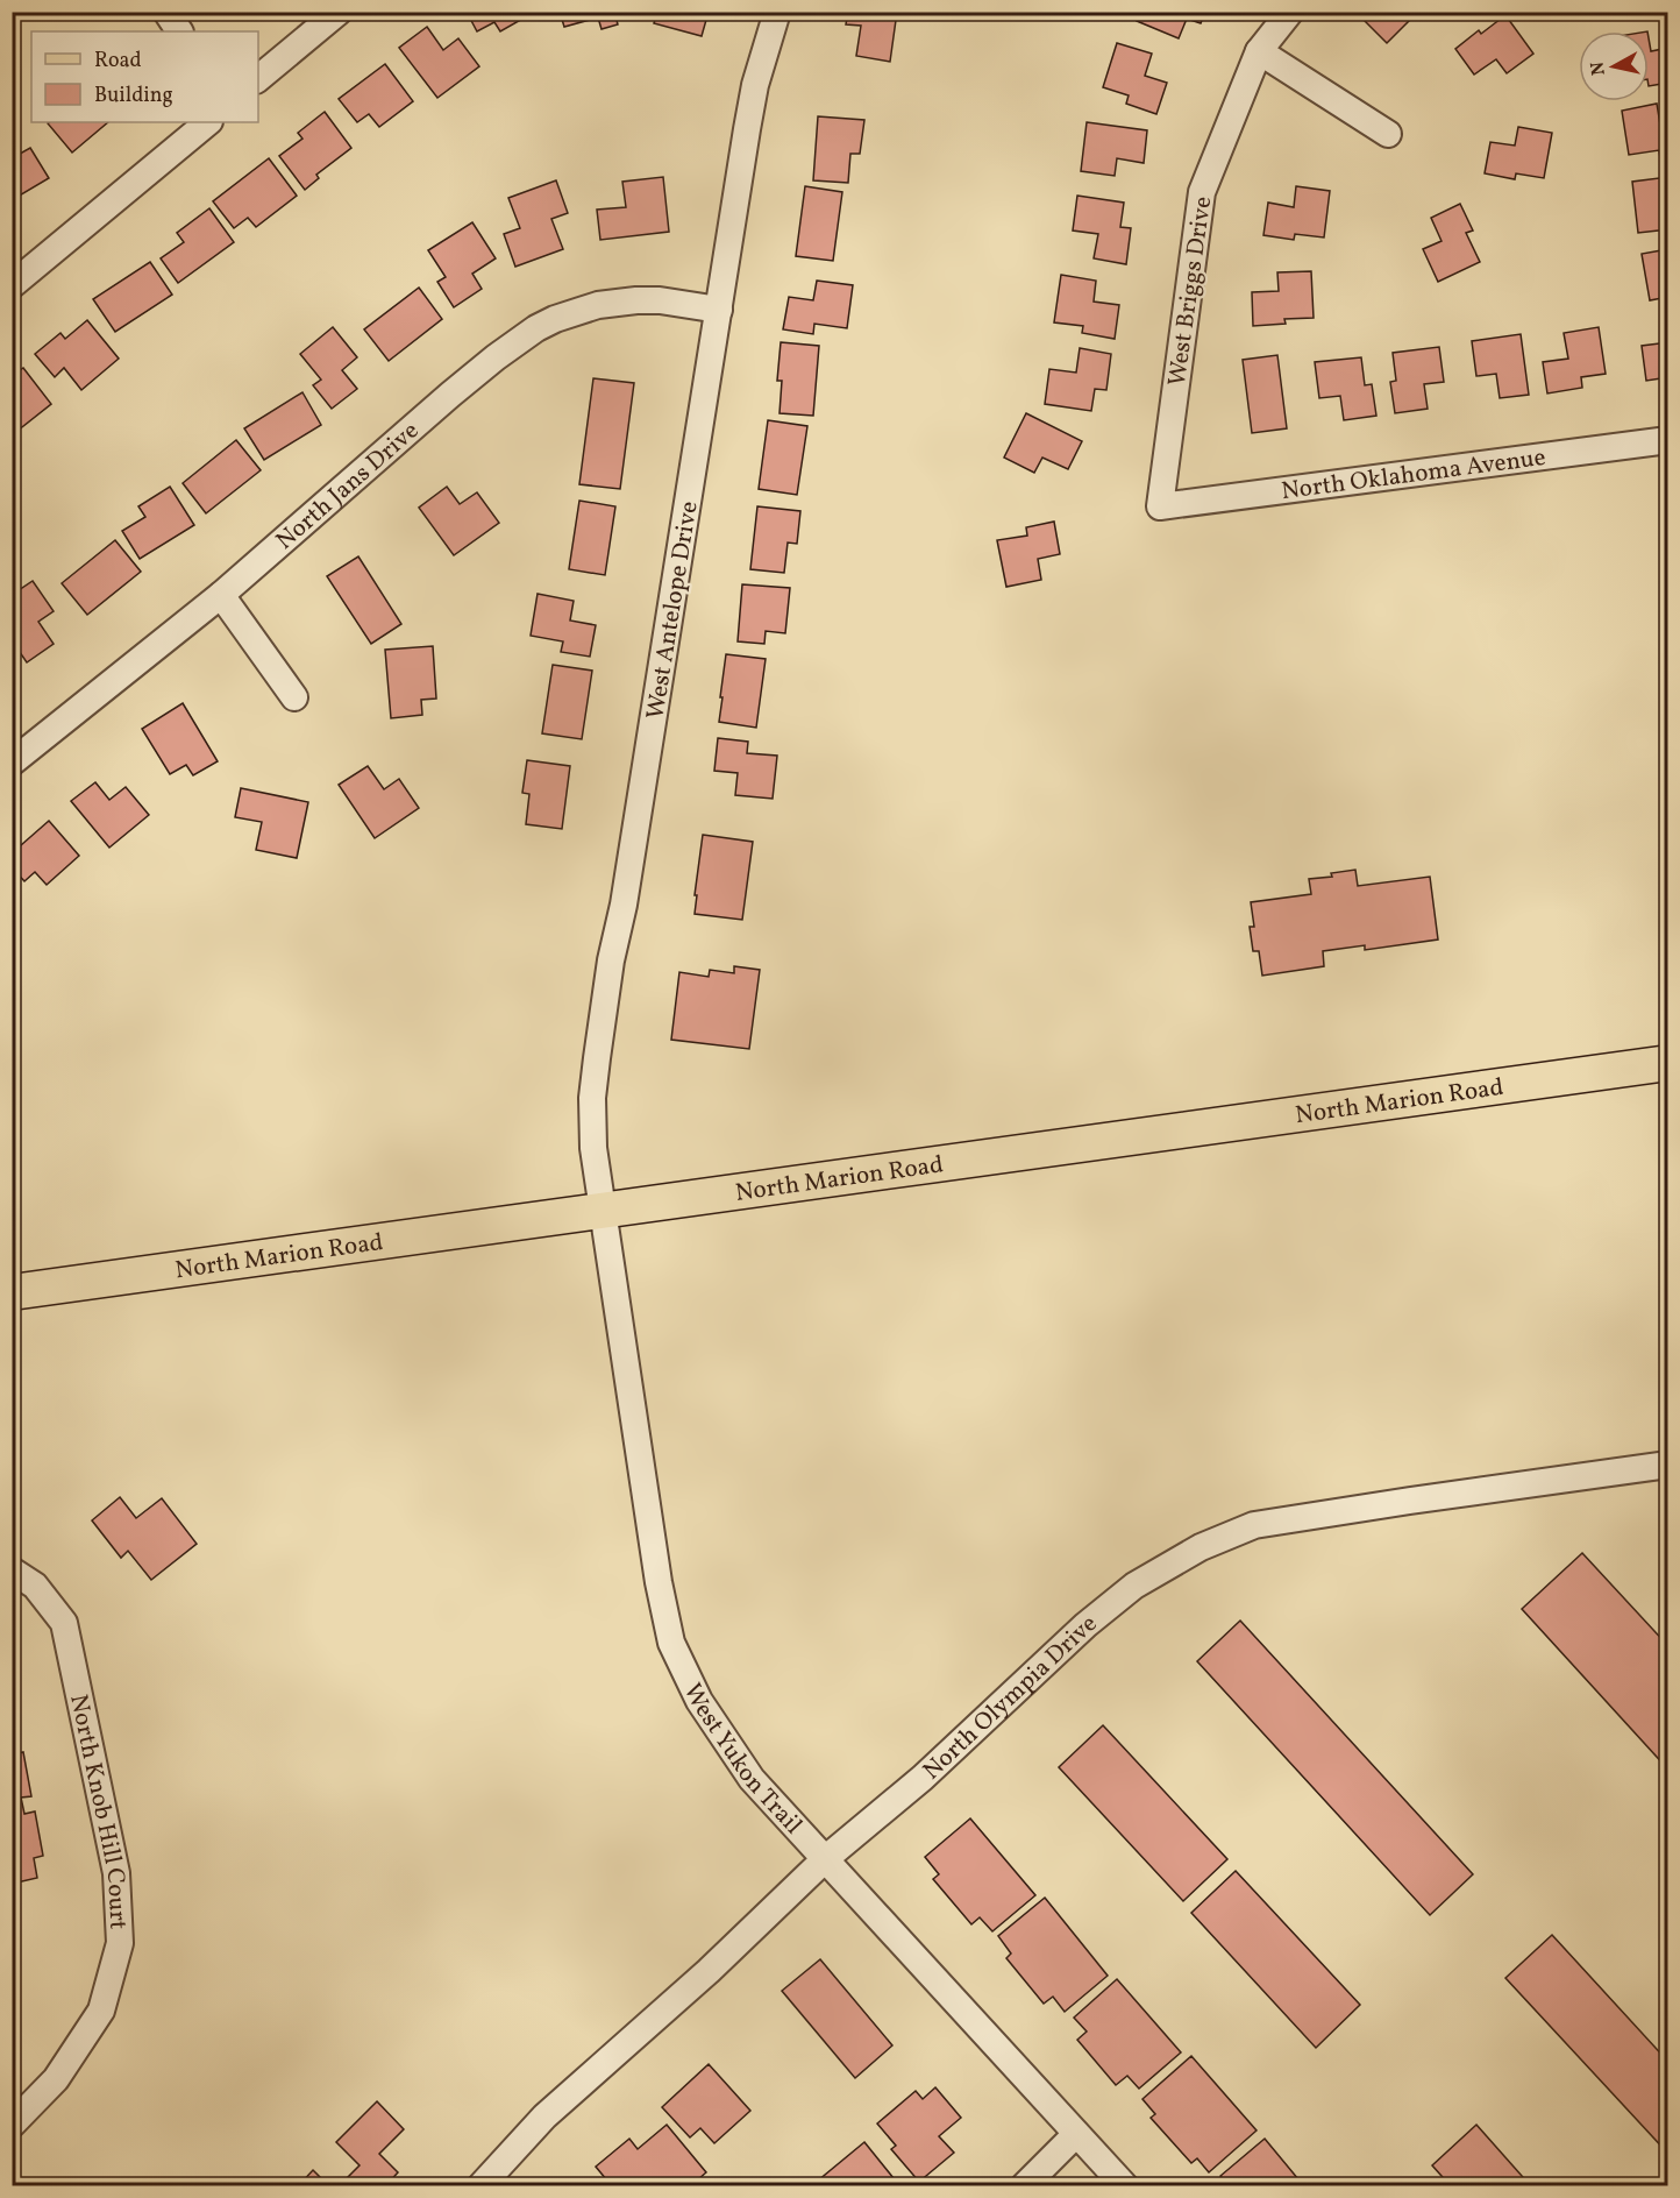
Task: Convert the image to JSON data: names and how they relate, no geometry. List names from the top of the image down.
{
  "streets": {
    "main road": ["North Marion Road"],
    "street": [
      "West Briggs Drive",
      "North Oklahoma Avenue",
      "North Jans Drive",
      "West Antelope Drive",
      "North Olympia Drive",
      "West Yukon Trail",
      "North Knob Hill Court"
    ]
  },
  "crossings": [
    ["West Briggs Drive", "North Oklahoma Avenue"],
    ["North Jans Drive", "West Antelope Drive"],
    ["West Antelope Drive", "North Marion Road"],
    ["West Antelope Drive", "West Yukon Trail"],
    ["North Marion Road", "West Yukon Trail"],
    ["North Olympia Drive", "West Yukon Trail"]
  ],
  "legend": ["Road", "Building"],
  "north": "left"
}
